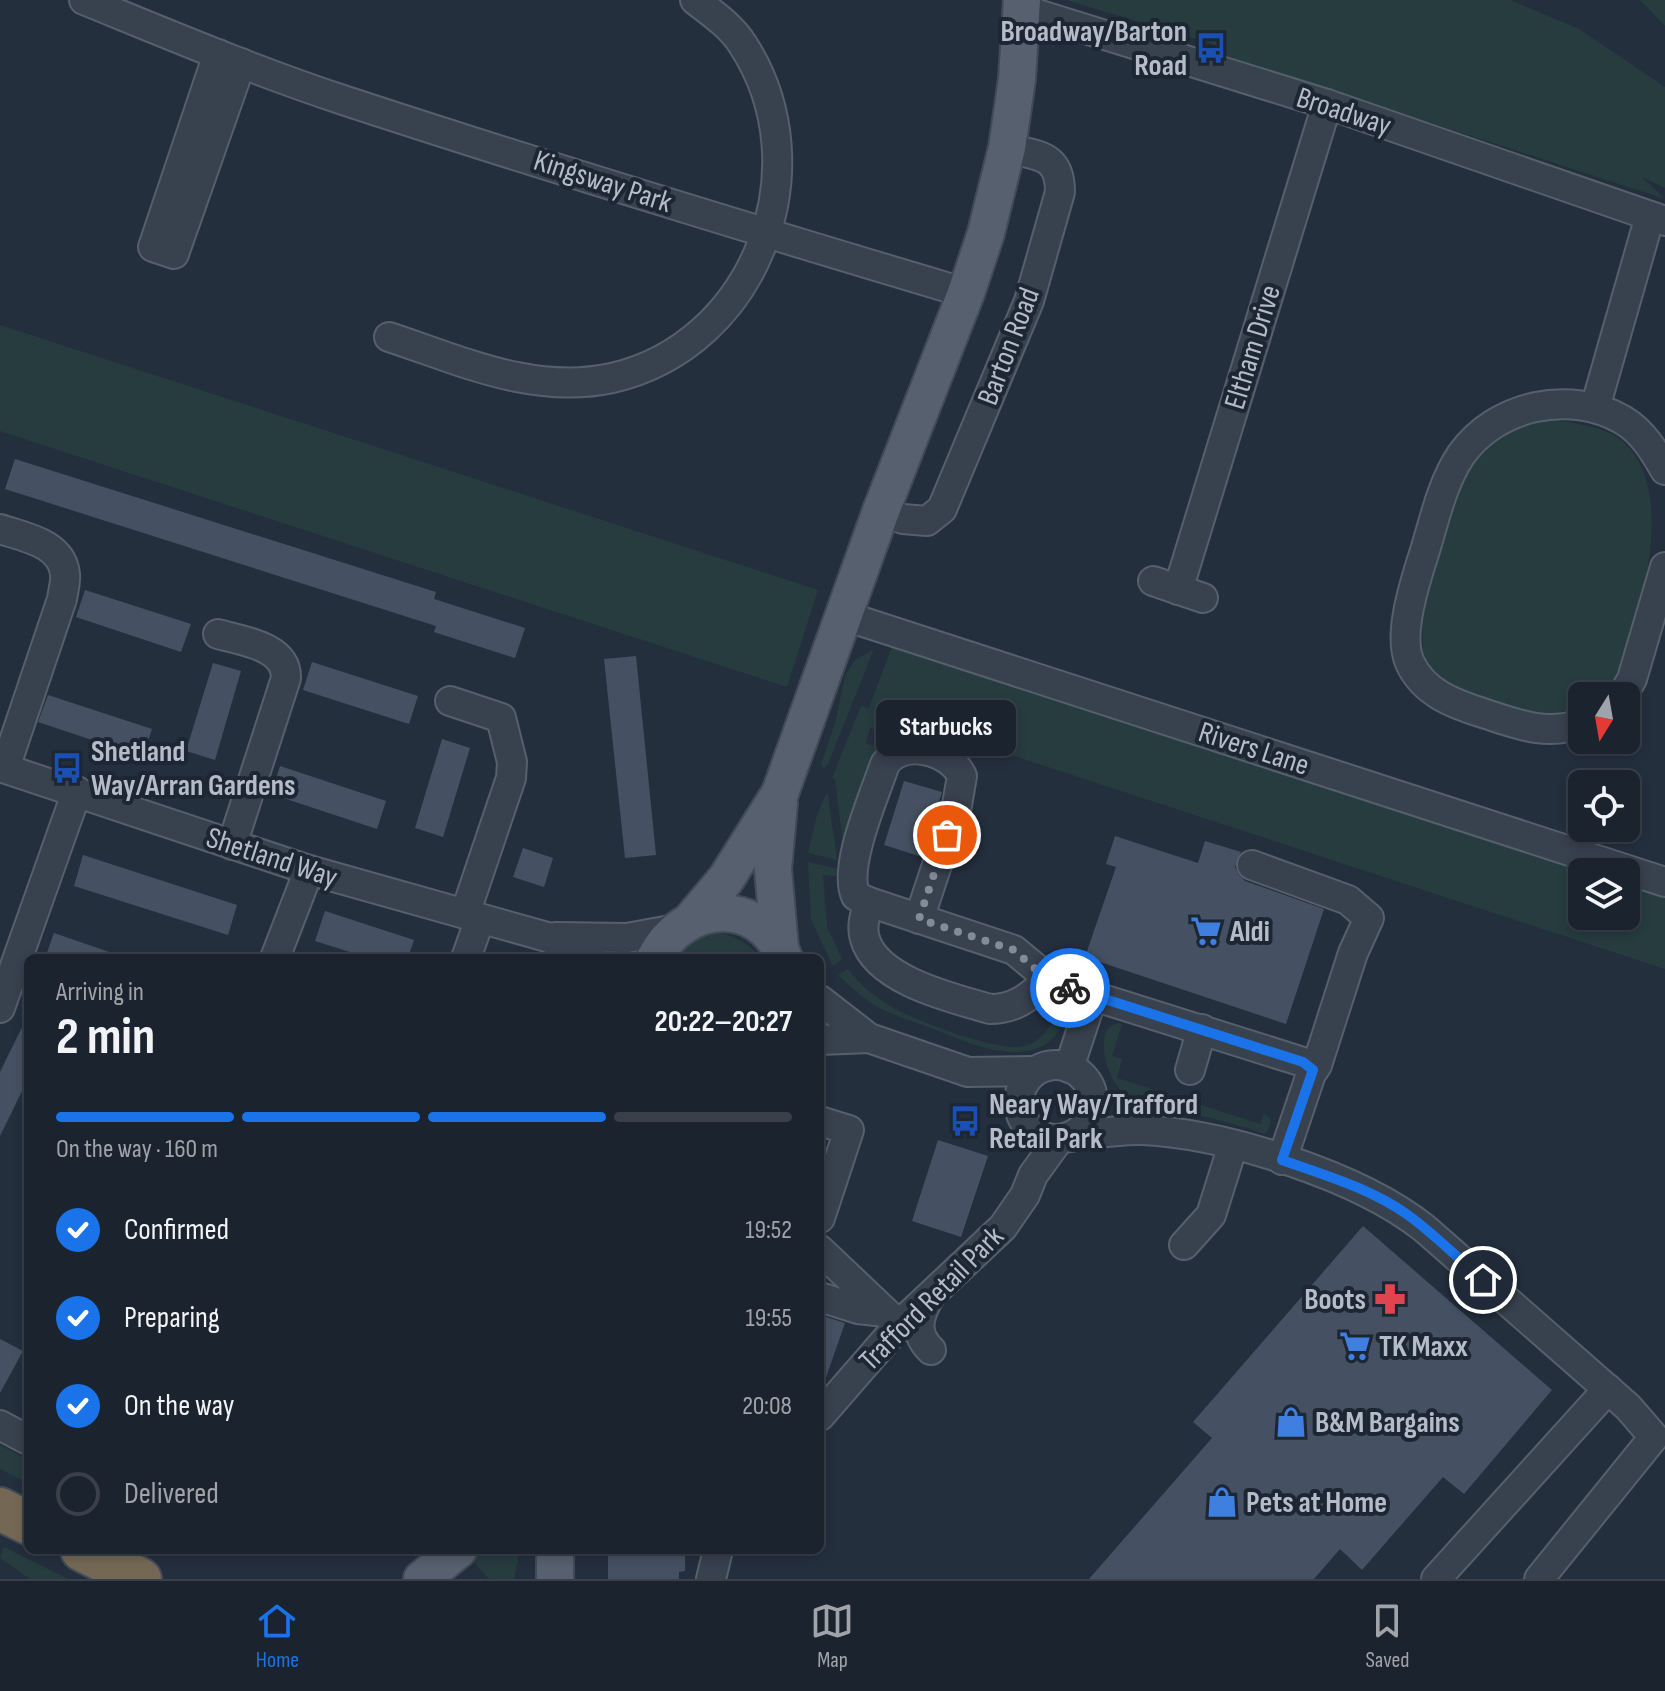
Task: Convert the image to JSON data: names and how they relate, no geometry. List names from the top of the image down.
{
  "streets": {
    "main road": ["Barton Road"],
    "street": [
      "Broadway",
      "Kingsway Park",
      "Eltham Drive",
      "Rivers Lane",
      "Shetland Way",
      "Trafford Retail Park"
    ]
  },
  "crossings": [
    ["Broadway", "Barton Road"],
    ["Broadway", "Eltham Drive"],
    ["Kingsway Park", "Barton Road"],
    ["Barton Road", "Rivers Lane"],
    ["Barton Road", "Shetland Way"]
  ],
  "places": {
    "bus stop": ["Broadway/Barton Road", "Shetland Way/Arran Gardens", "Neary Way/Trafford Retail Park"],
    "other": ["Starbucks"],
    "supermarket": ["Aldi", "TK Maxx"],
    "pharmacy": ["Boots"],
    "shop": ["B&M Bargains", "Pets at Home"]
  },
  "north": "bottom",
  "page": {
    "bubble": "Starbucks",
    "heading": ["2 min", "Arriving in", "20:22–20:27"],
    "bar": "On the way · 160 m",
    "list": [
      ["Confirmed", "19:52"],
      ["Preparing", "19:55"],
      ["On the way", "20:08"],
      "Delivered"
    ],
    "tabs": ["Home", "Map", "Saved"]
  }
}
